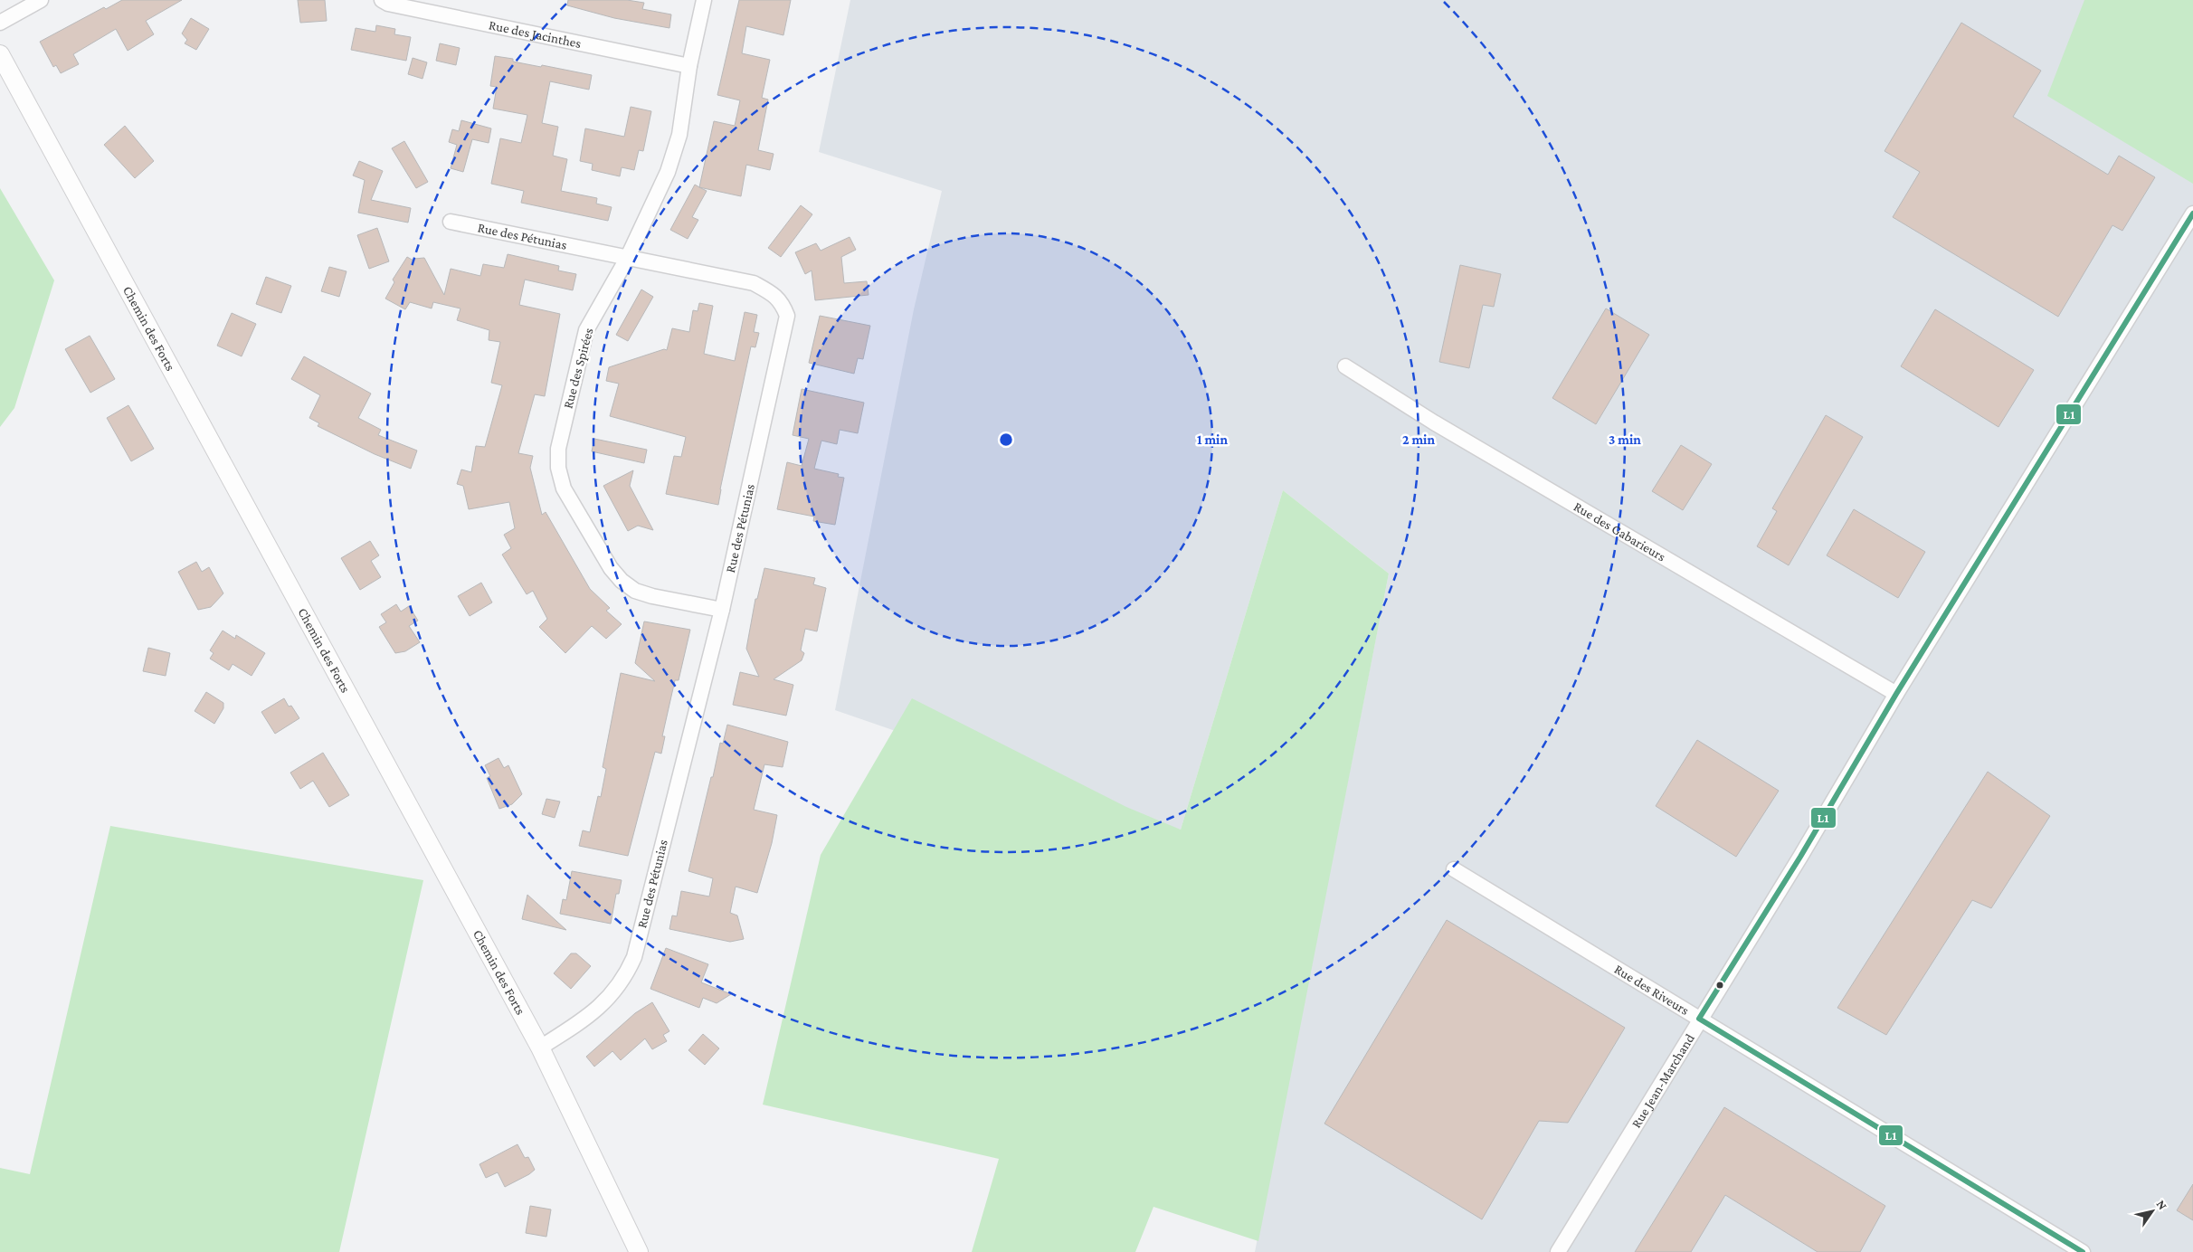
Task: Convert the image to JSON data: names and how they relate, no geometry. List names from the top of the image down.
{
  "streets": {
    "street": [
      "Rue des Jacinthes",
      "Rue des Pétunias",
      "Chemin des Forts",
      "Rue des Spirées",
      "Rue des Gabarieurs",
      "Rue des Riveurs",
      "Rue Jean-Marchand"
    ]
  },
  "crossings": [
    ["Rue des Jacinthes", "Rue des Spirées"],
    ["Rue des Pétunias", "Chemin des Forts"],
    ["Rue des Pétunias", "Rue des Spirées"],
    ["Rue des Gabarieurs", "Rue Jean-Marchand"],
    ["Rue des Riveurs", "Rue Jean-Marchand"]
  ],
  "lines": ["transit line L1"],
  "north": "top right",
  "rings": ["1 min", "2 min", "3 min"]
}
